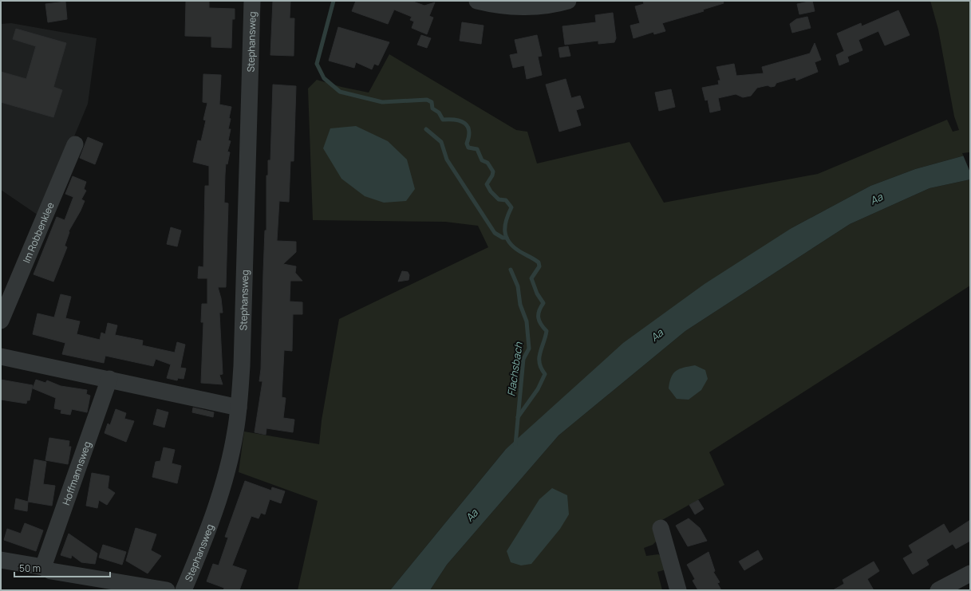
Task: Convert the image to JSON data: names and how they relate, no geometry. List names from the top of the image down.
{
  "streets": {
    "street": ["Stephansweg", "Im Robbenklee", "Hoffmannsweg"]
  },
  "water": ["Aa", "Flachsbach"],
  "scale_bar": "50 m"
}
